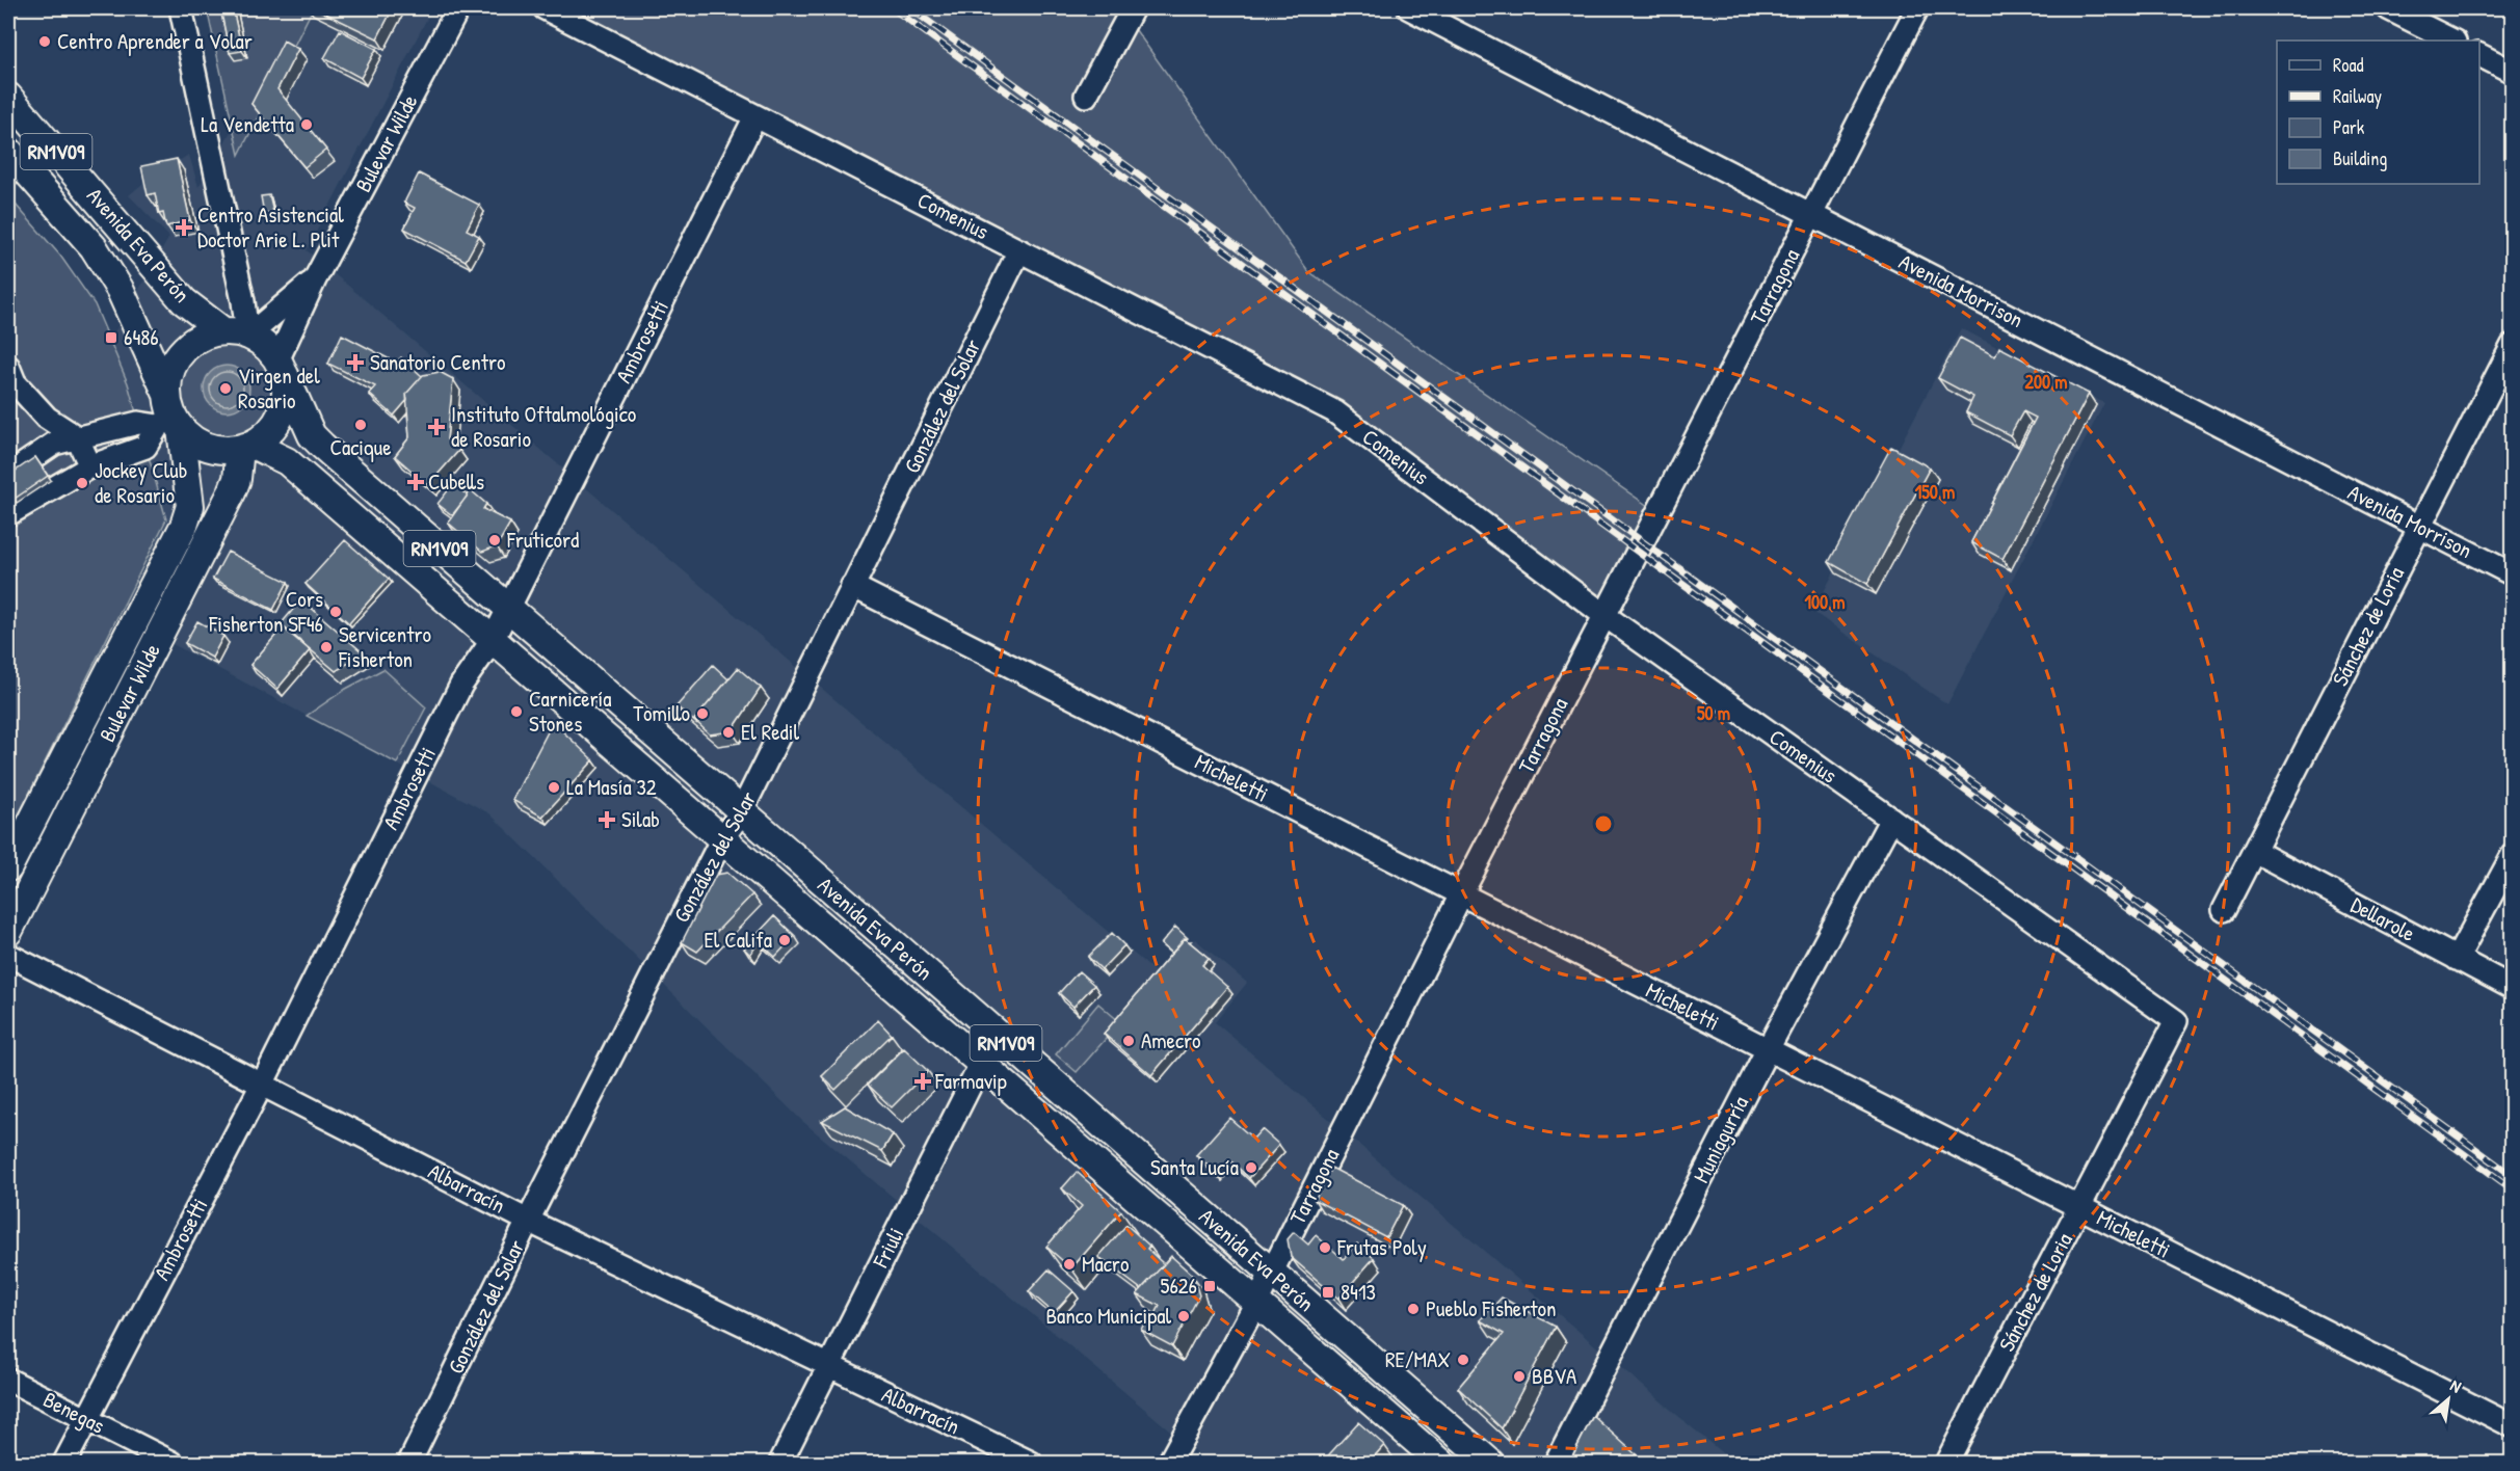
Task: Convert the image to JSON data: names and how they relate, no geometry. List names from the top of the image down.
{
  "streets": {
    "main road": ["Bulevar Wilde", "RN1V09", "Avenida Eva Perón"],
    "street": [
      "Comenius",
      "Tarragona",
      "Avenida Morrison",
      "Ambrosetti",
      "González del Solar",
      "Sánchez de Loria",
      "Micheletti",
      "Dellarole",
      "Muniagurría",
      "Albarracín",
      "Friuli",
      "Benegas"
    ]
  },
  "crossings": [
    ["Bulevar Wilde", "RN1V09"],
    ["Bulevar Wilde", "Avenida Eva Perón"],
    ["RN1V09", "Avenida Eva Perón"],
    ["Comenius", "Tarragona"],
    ["Comenius", "Ambrosetti"],
    ["Comenius", "González del Solar"],
    ["Comenius", "Sánchez de Loria"],
    ["Comenius", "Muniagurría"],
    ["Avenida Eva Perón", "Tarragona"],
    ["Avenida Eva Perón", "Ambrosetti"],
    ["Avenida Eva Perón", "González del Solar"],
    ["Avenida Eva Perón", "Friuli"],
    ["Tarragona", "Avenida Morrison"],
    ["Tarragona", "Micheletti"],
    ["Avenida Morrison", "Sánchez de Loria"],
    ["Ambrosetti", "Albarracín"],
    ["Ambrosetti", "Benegas"],
    ["González del Solar", "Micheletti"],
    ["González del Solar", "Albarracín"],
    ["Sánchez de Loria", "Micheletti"],
    ["Sánchez de Loria", "Dellarole"],
    ["Micheletti", "Muniagurría"],
    ["Albarracín", "Friuli"]
  ],
  "places": {
    "other": [
      "Centro Aprender a Volar",
      "La Vendetta",
      "Virgen del Rosario",
      "Cacique",
      "Jockey Club de Rosario",
      "Fruticord",
      "Cors Fisherton SF46",
      "Servicentro Fisherton",
      "Carnicería Stones",
      "Tomillo",
      "El Redil",
      "La Masía 32",
      "El Califa",
      "Amecro",
      "Santa Lucía",
      "Frutas Poly",
      "Macro",
      "Pueblo Fisherton",
      "Banco Municipal",
      "RE/MAX",
      "BBVA"
    ],
    "health": [
      "Centro Asistencial Doctor Arie L. Plit",
      "Sanatorio Centro",
      "Instituto Oftalmológico de Rosario",
      "Cubells",
      "Silab",
      "Farmavip"
    ],
    "transit": ["6486", "5626", "8413"]
  },
  "legend": [
    "Road",
    "Railway",
    "Park",
    "Building"
  ],
  "north": "top right",
  "rings": [
    "200 m",
    "150 m",
    "100 m",
    "50 m"
  ]
}
